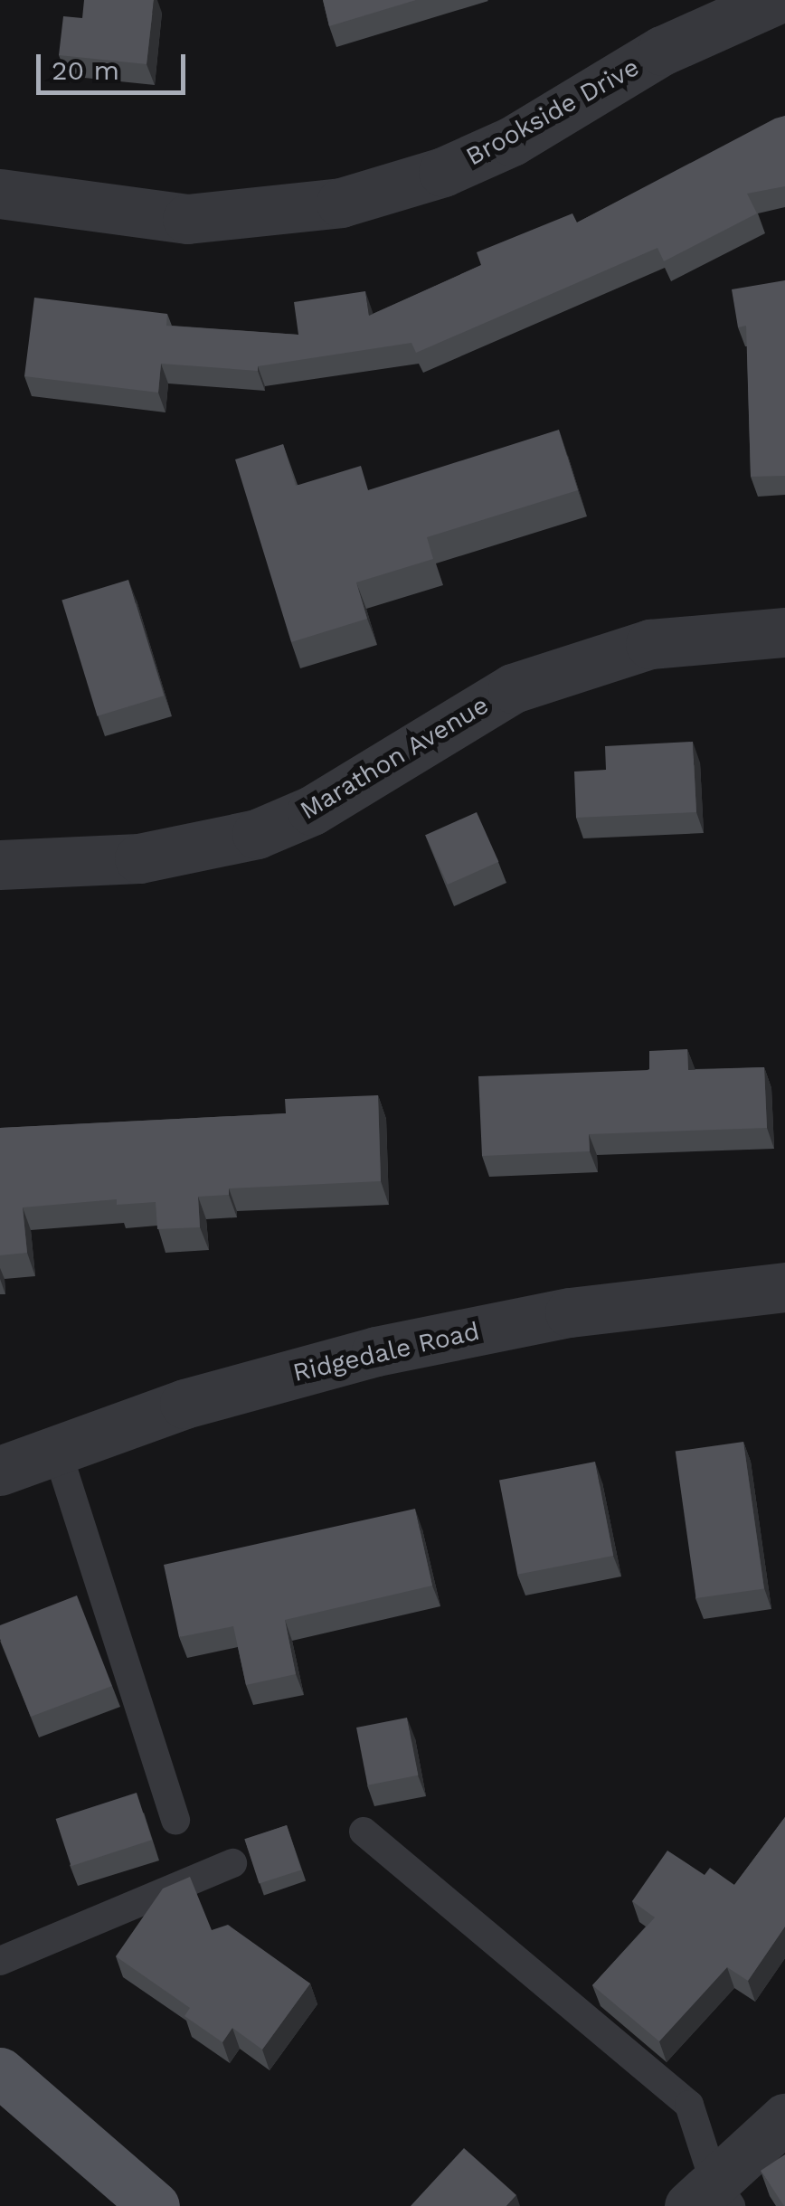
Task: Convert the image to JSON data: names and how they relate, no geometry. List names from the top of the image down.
{
  "streets": {
    "street": ["Brookside Drive", "Marathon Avenue", "Ridgedale Road"]
  },
  "scale_bar": "20 m"
}
